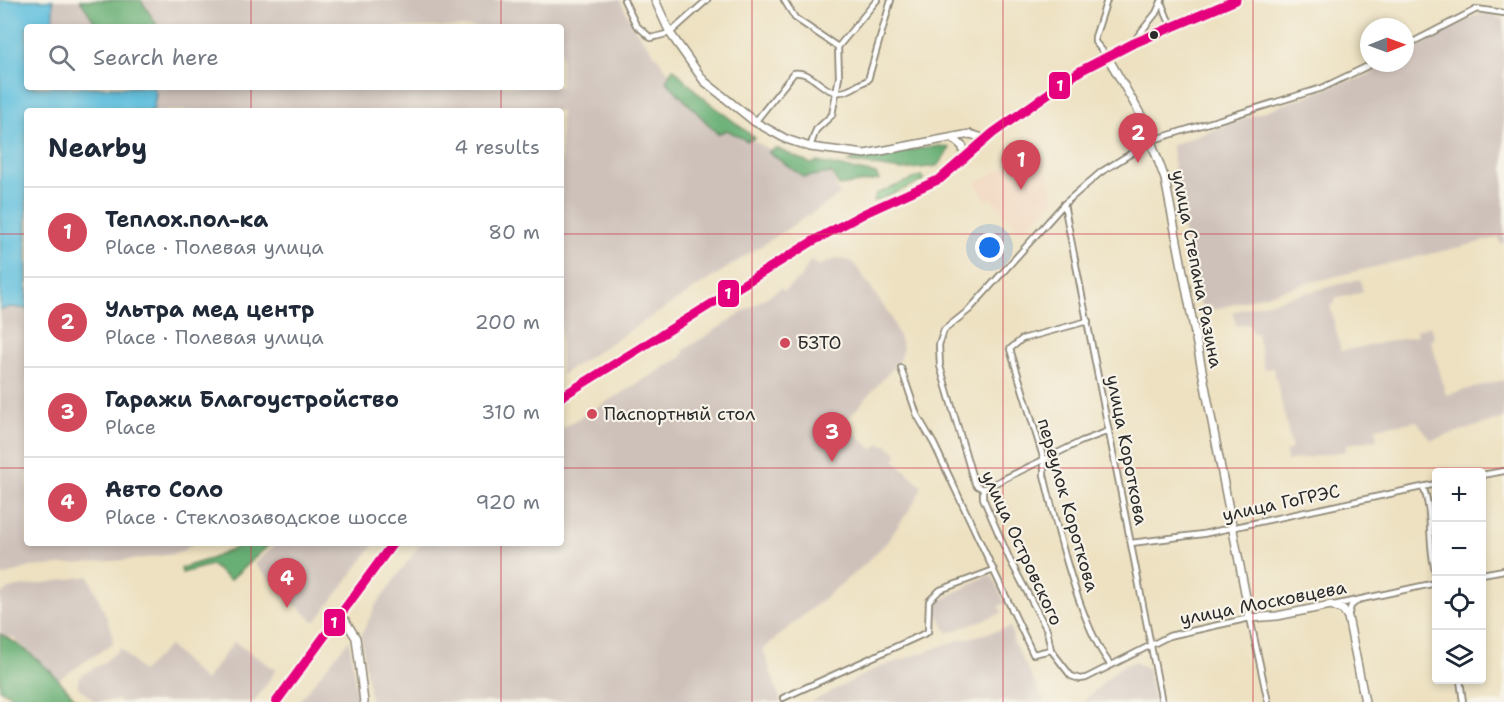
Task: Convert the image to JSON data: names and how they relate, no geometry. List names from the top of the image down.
{
  "streets": {
    "street": [
      "улица Степана Разина",
      "улица Короткова",
      "улица ГоГРЭС",
      "переулок Короткова",
      "улица Островского",
      "улица Московцева"
    ]
  },
  "crossings": [
    ["улица Степана Разина", "улица ГоГРЭС"],
    ["улица Короткова", "улица ГоГРЭС"],
    ["улица Короткова", "переулок Короткова"],
    ["улица Короткова", "улица Островского"],
    ["улица Короткова", "улица Московцева"],
    ["переулок Короткова", "улица Московцева"],
    ["улица Островского", "улица Московцева"]
  ],
  "places": ["БЗТО", "Паспортный стол"],
  "lines": ["transit line 1"],
  "north": "right",
  "page": {
    "search": "Search here",
    "heading": ["Nearby", "4 results"],
    "pins": [
      "2",
      "1",
      "3",
      "4"
    ],
    "list": [
      {
        "mark": "1",
        "name": "Теплох.пол-ка",
        "note": "Place · Полевая улица",
        "value": "80 m"
      },
      {
        "mark": "2",
        "name": "Ультра мед центр",
        "note": "Place · Полевая улица",
        "value": "200 m"
      },
      {
        "mark": "3",
        "name": "Гаражи Благоустройство",
        "note": "Place",
        "value": "310 m"
      },
      {
        "mark": "4",
        "name": "Авто Соло",
        "note": "Place · Стеклозаводское шоссе",
        "value": "920 m"
      }
    ],
    "map_buttons": ["+", "−"]
  }
}
